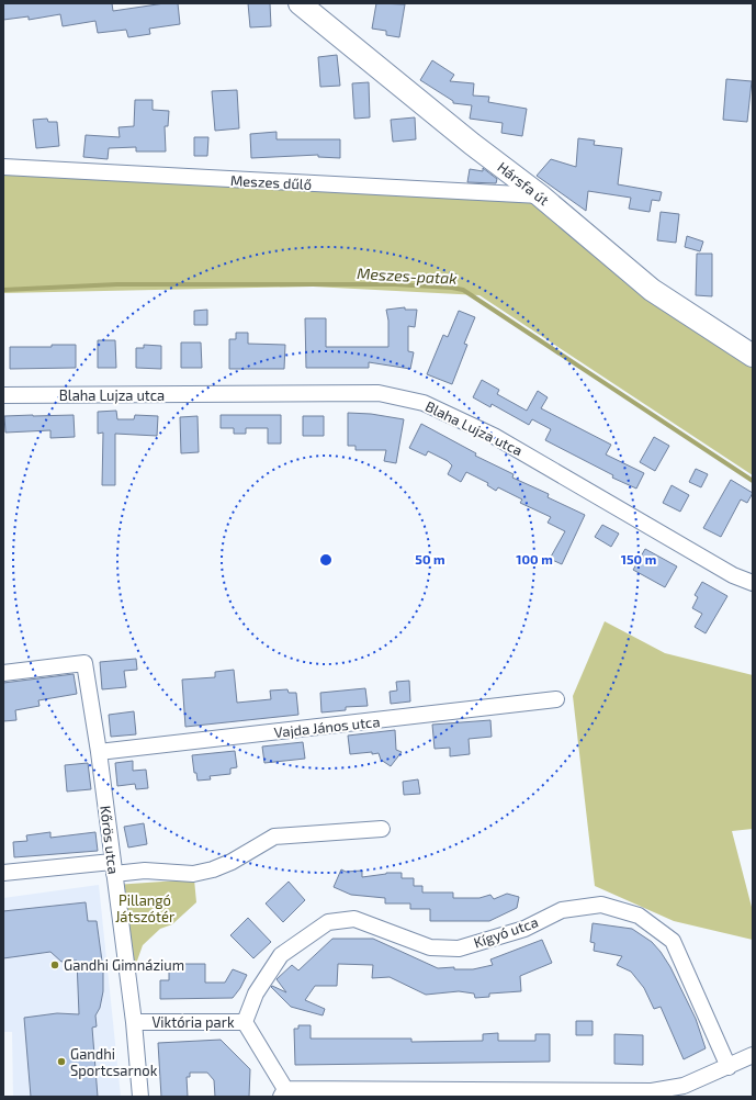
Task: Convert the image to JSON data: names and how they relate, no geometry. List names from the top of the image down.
{
  "streets": {
    "street": [
      "Meszes dűlő",
      "Hársfa út",
      "Blaha Lujza utca",
      "Vajda János utca",
      "Kőrös utca",
      "Kígyó utca",
      "Viktória park"
    ]
  },
  "crossings": [
    ["Meszes dűlő", "Hársfa út"],
    ["Vajda János utca", "Kőrös utca"],
    ["Kőrös utca", "Viktória park"],
    ["Kígyó utca", "Viktória park"]
  ],
  "water": ["Meszes-patak"],
  "parks": ["Pillangó Játszótér"],
  "places": ["Gandhi Gimnázium", "Gandhi Sportcsarnok"],
  "rings": ["50 m", "100 m", "150 m"]
}
